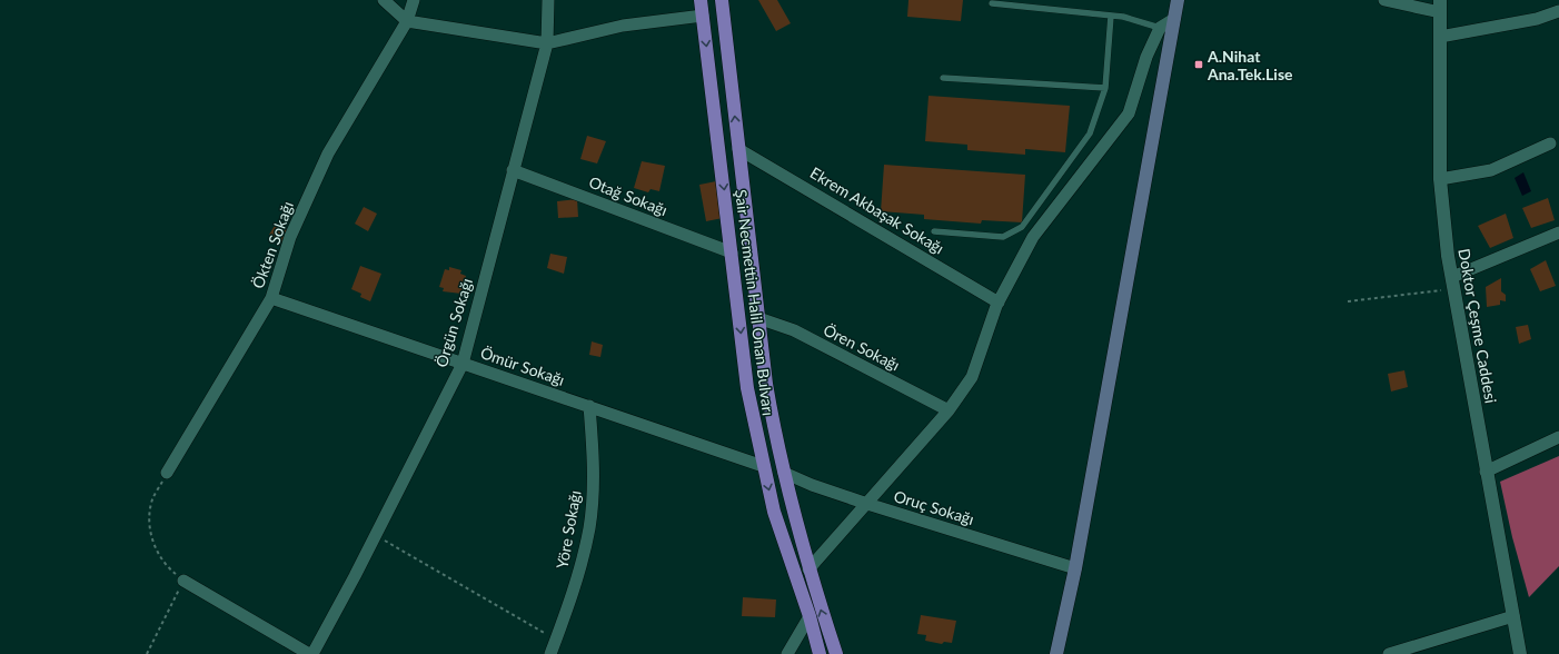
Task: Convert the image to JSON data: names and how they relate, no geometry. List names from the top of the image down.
{
  "streets": {
    "main road": ["Şair Necmettin Halil Onan Bulvarı"],
    "street": [
      "Otağ Sokağı",
      "Ekrem Akbaşak Sokağı",
      "Ökten Sokağı",
      "Örgün Sokağı",
      "Doktor Çeşme Caddesi",
      "Ören Sokağı",
      "Ömür Sokağı",
      "Oruç Sokağı",
      "Yöre Sokağı"
    ]
  },
  "crossings": [
    ["Otağ Sokağı", "Şair Necmettin Halil Onan Bulvarı"],
    ["Otağ Sokağı", "Örgün Sokağı"],
    ["Ekrem Akbaşak Sokağı", "Şair Necmettin Halil Onan Bulvarı"],
    ["Ökten Sokağı", "Ömür Sokağı"],
    ["Şair Necmettin Halil Onan Bulvarı", "Ören Sokağı"],
    ["Şair Necmettin Halil Onan Bulvarı", "Ömür Sokağı"],
    ["Şair Necmettin Halil Onan Bulvarı", "Oruç Sokağı"],
    ["Örgün Sokağı", "Ömür Sokağı"],
    ["Ömür Sokağı", "Yöre Sokağı"]
  ],
  "places": {
    "transit": ["A.Nihat Ana.Tek.Lise"]
  }
}
